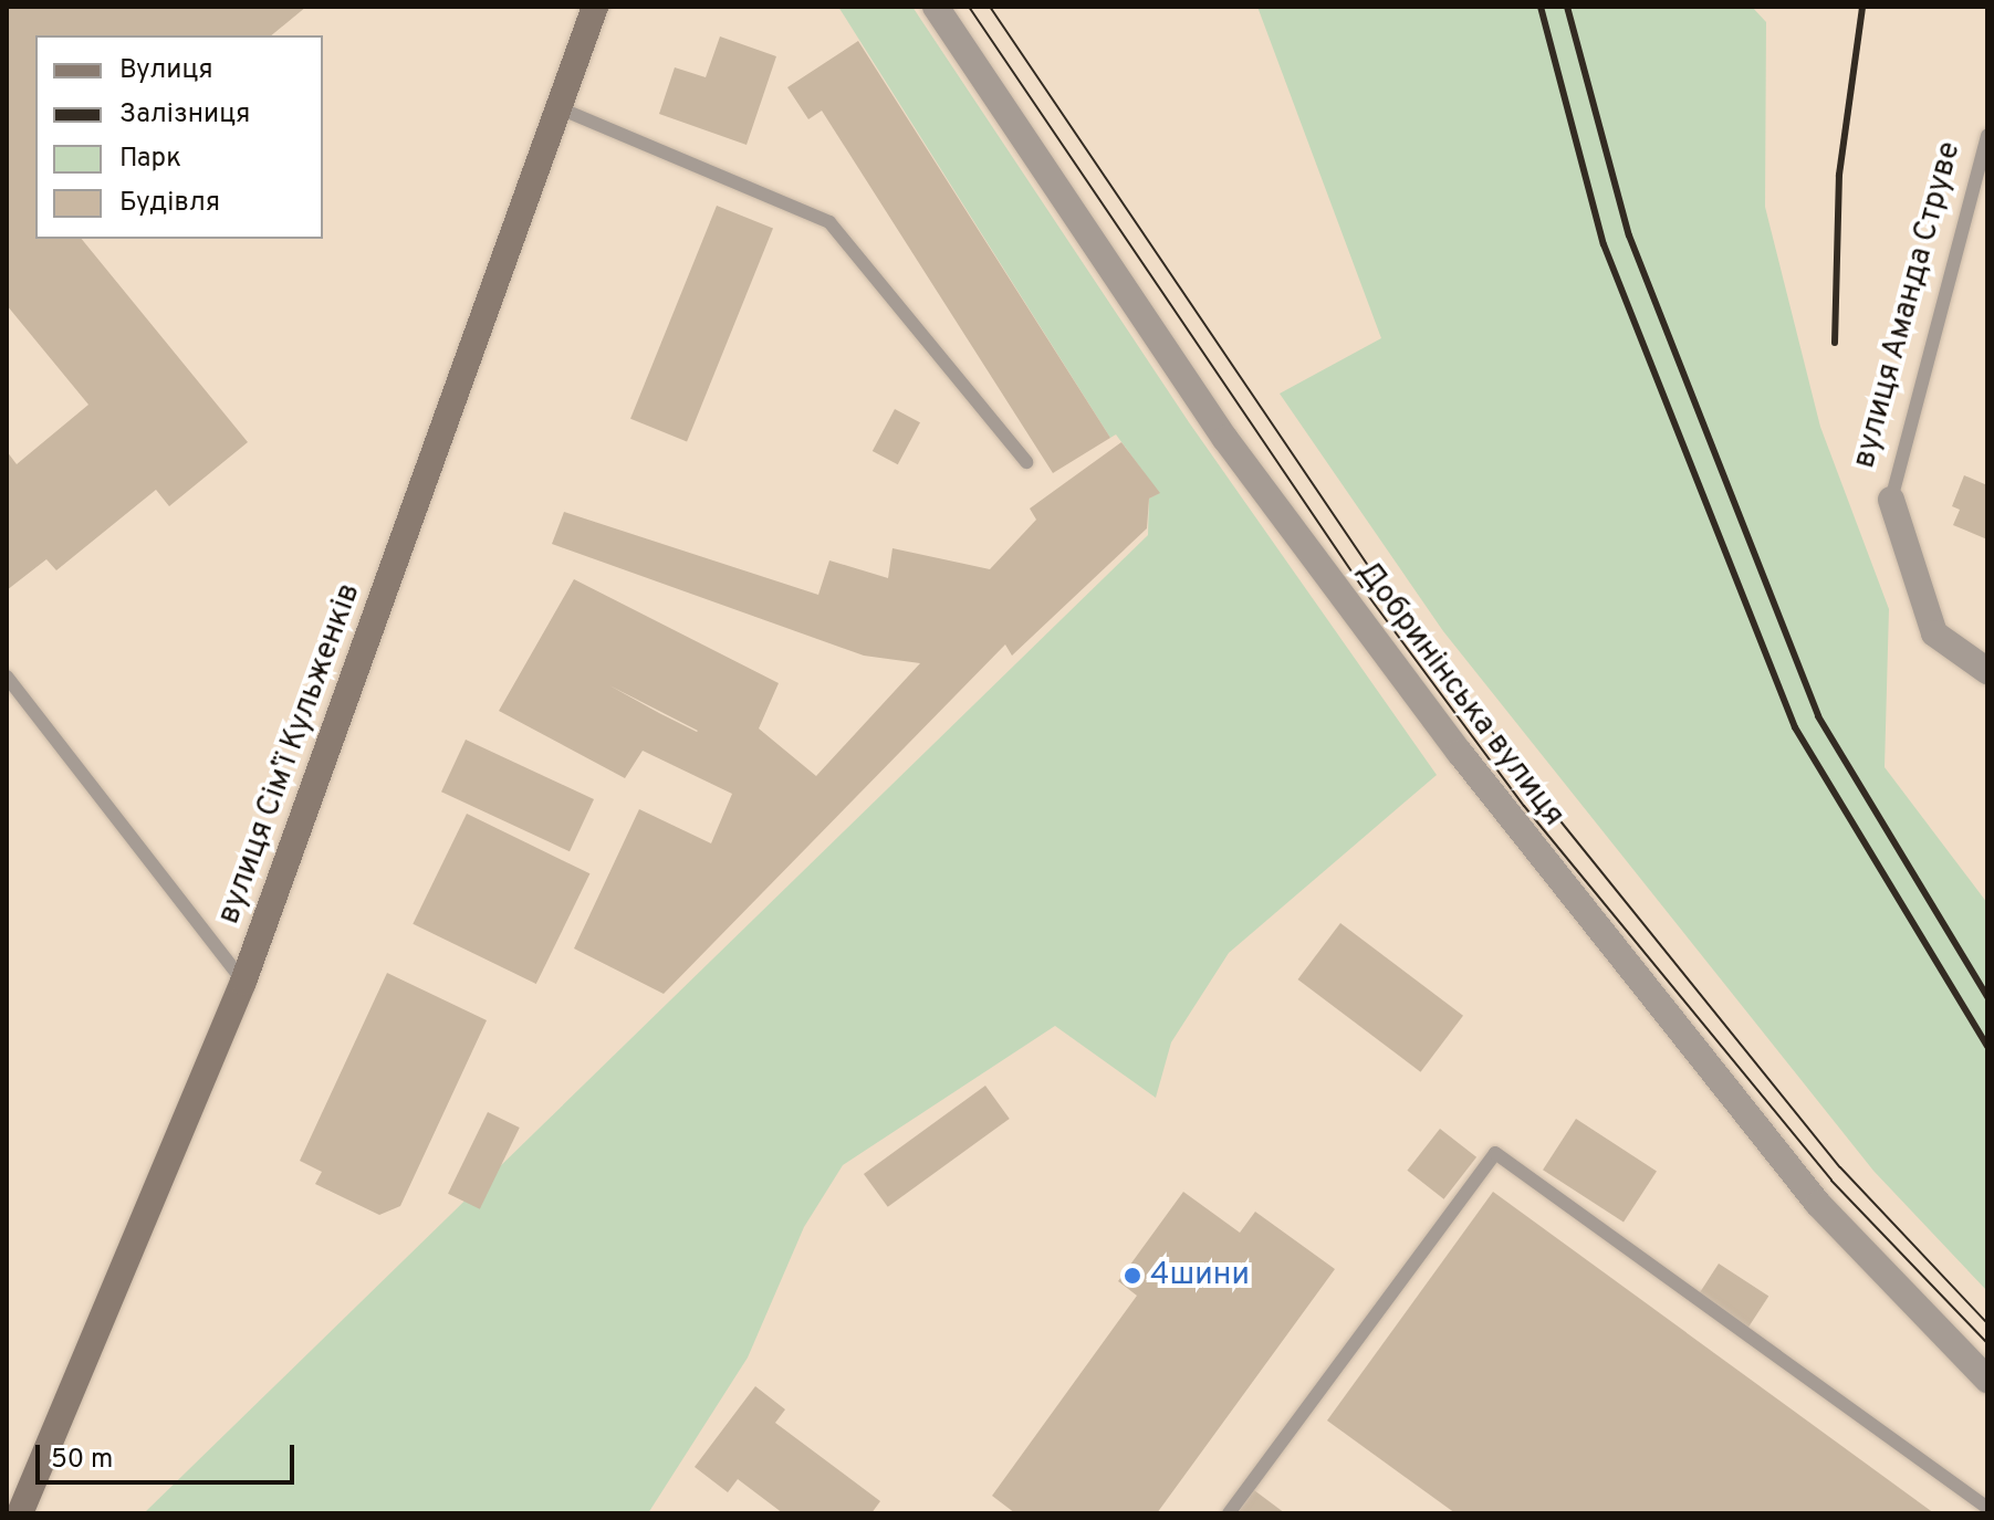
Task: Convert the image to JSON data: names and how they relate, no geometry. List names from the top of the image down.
{
  "streets": {
    "main road": ["вулиця Сімʼї Кульженків"],
    "street": ["вулиця Аманда Струве", "Добринінська вулиця"]
  },
  "places": ["4шини"],
  "legend": [
    "Вулиця",
    "Залізниця",
    "Парк",
    "Будівля"
  ],
  "scale_bar": "50 m"
}
